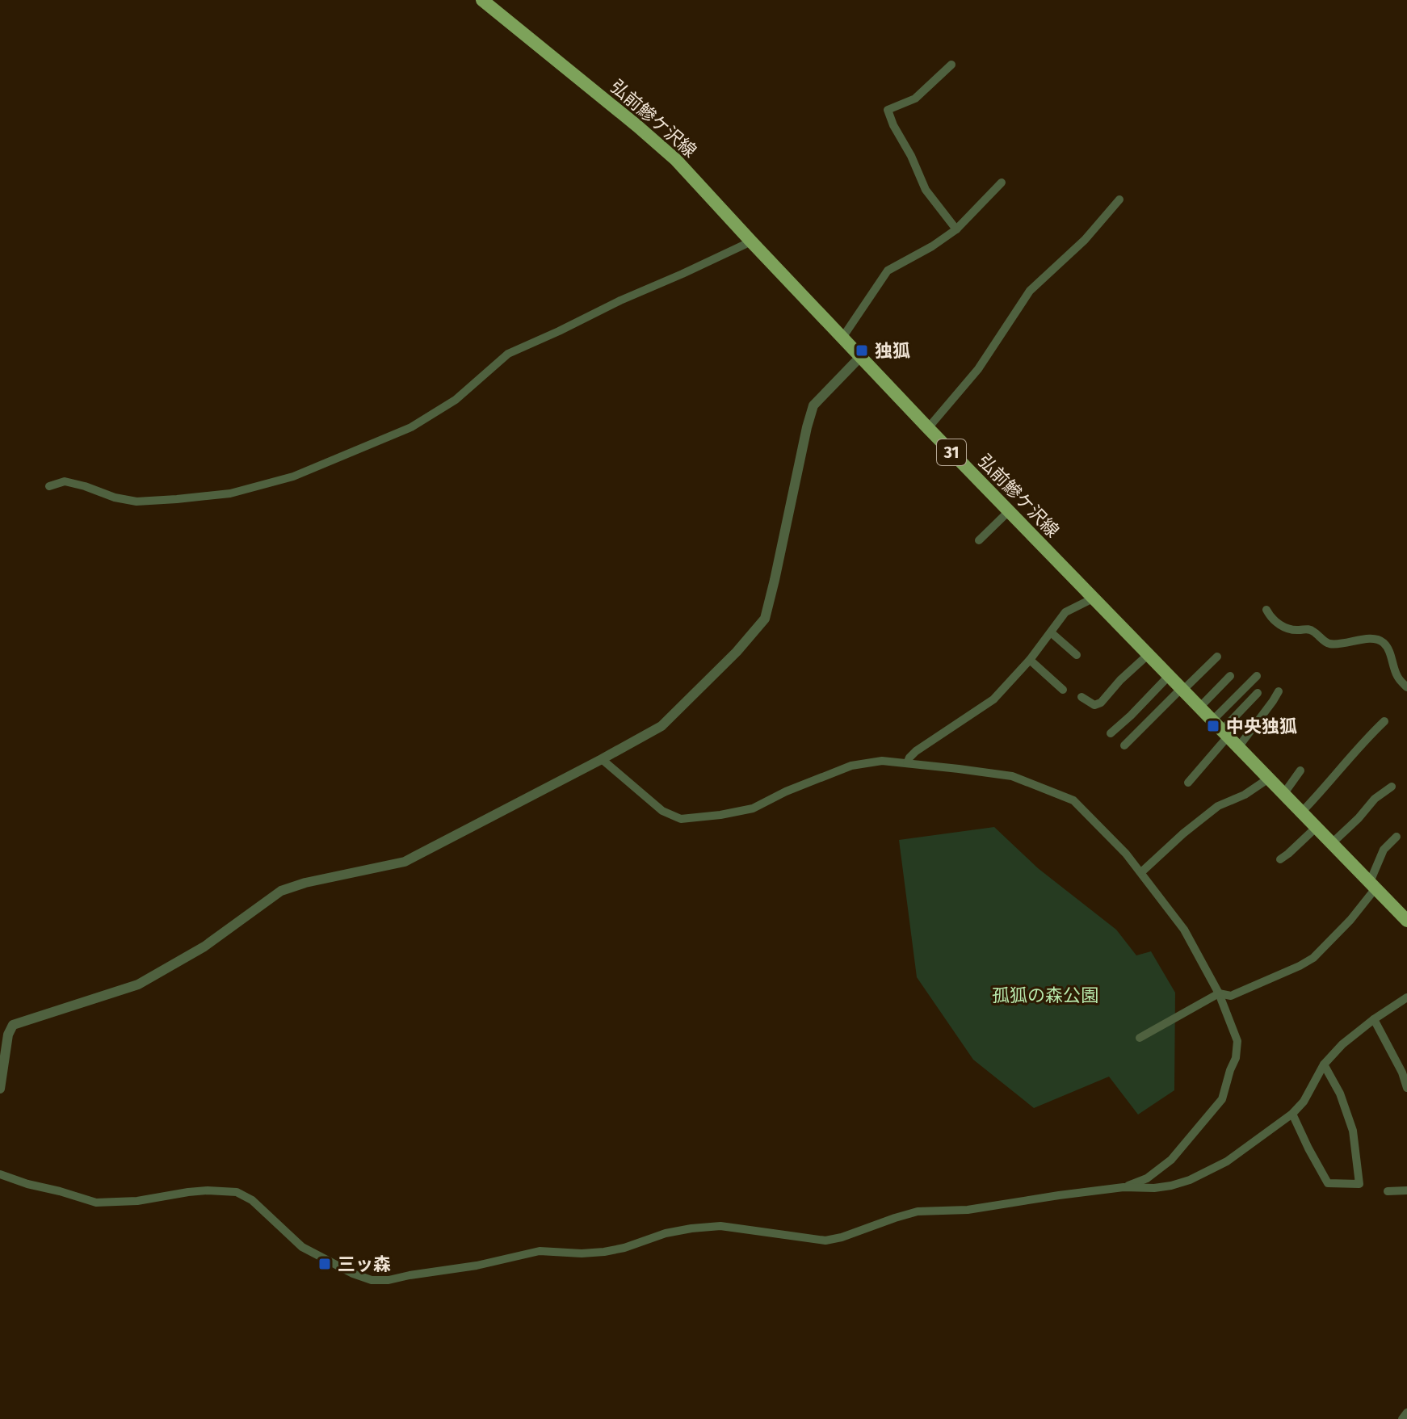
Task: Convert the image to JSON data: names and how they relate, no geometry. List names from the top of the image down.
{
  "streets": {
    "main road": ["弘前鰺ケ沢線", "31"]
  },
  "parks": ["孤狐の森公園"],
  "places": {
    "transit": ["独狐", "中央独狐", "三ッ森"]
  }
}
